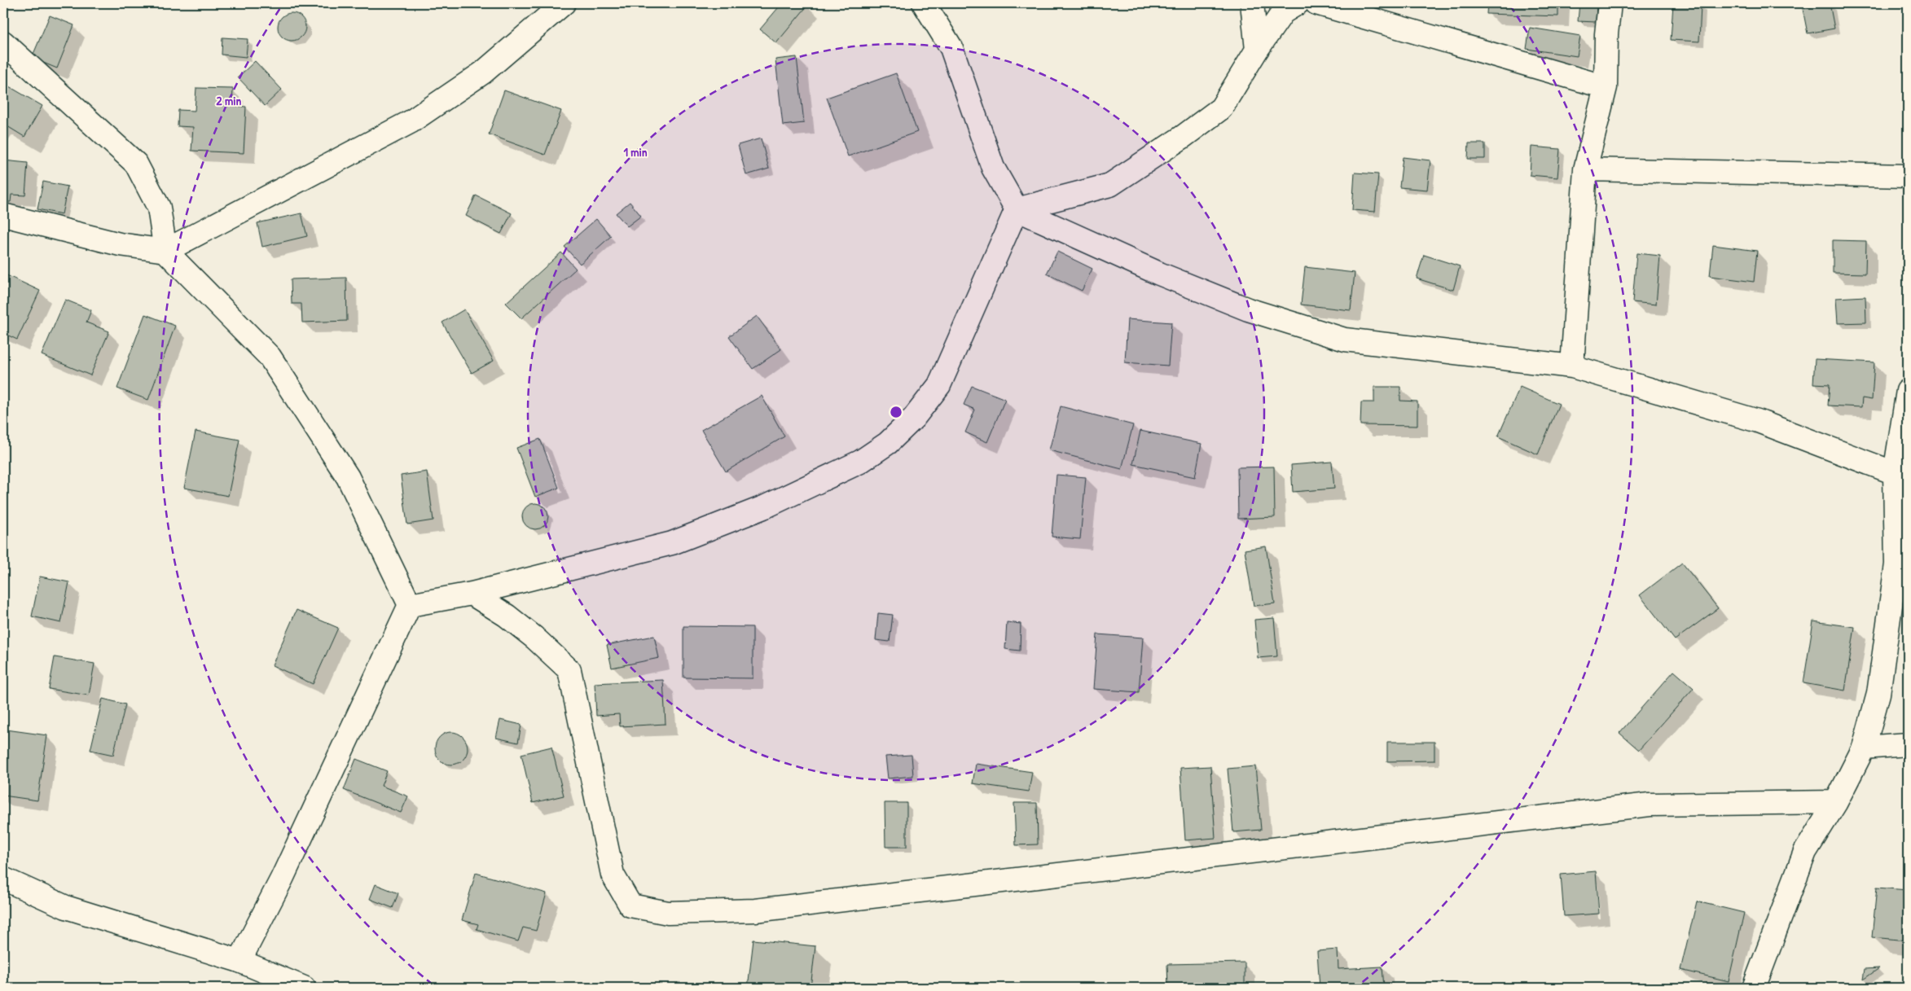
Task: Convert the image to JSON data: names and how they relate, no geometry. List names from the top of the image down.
{
  "rings": ["2 min", "1 min"]
}
